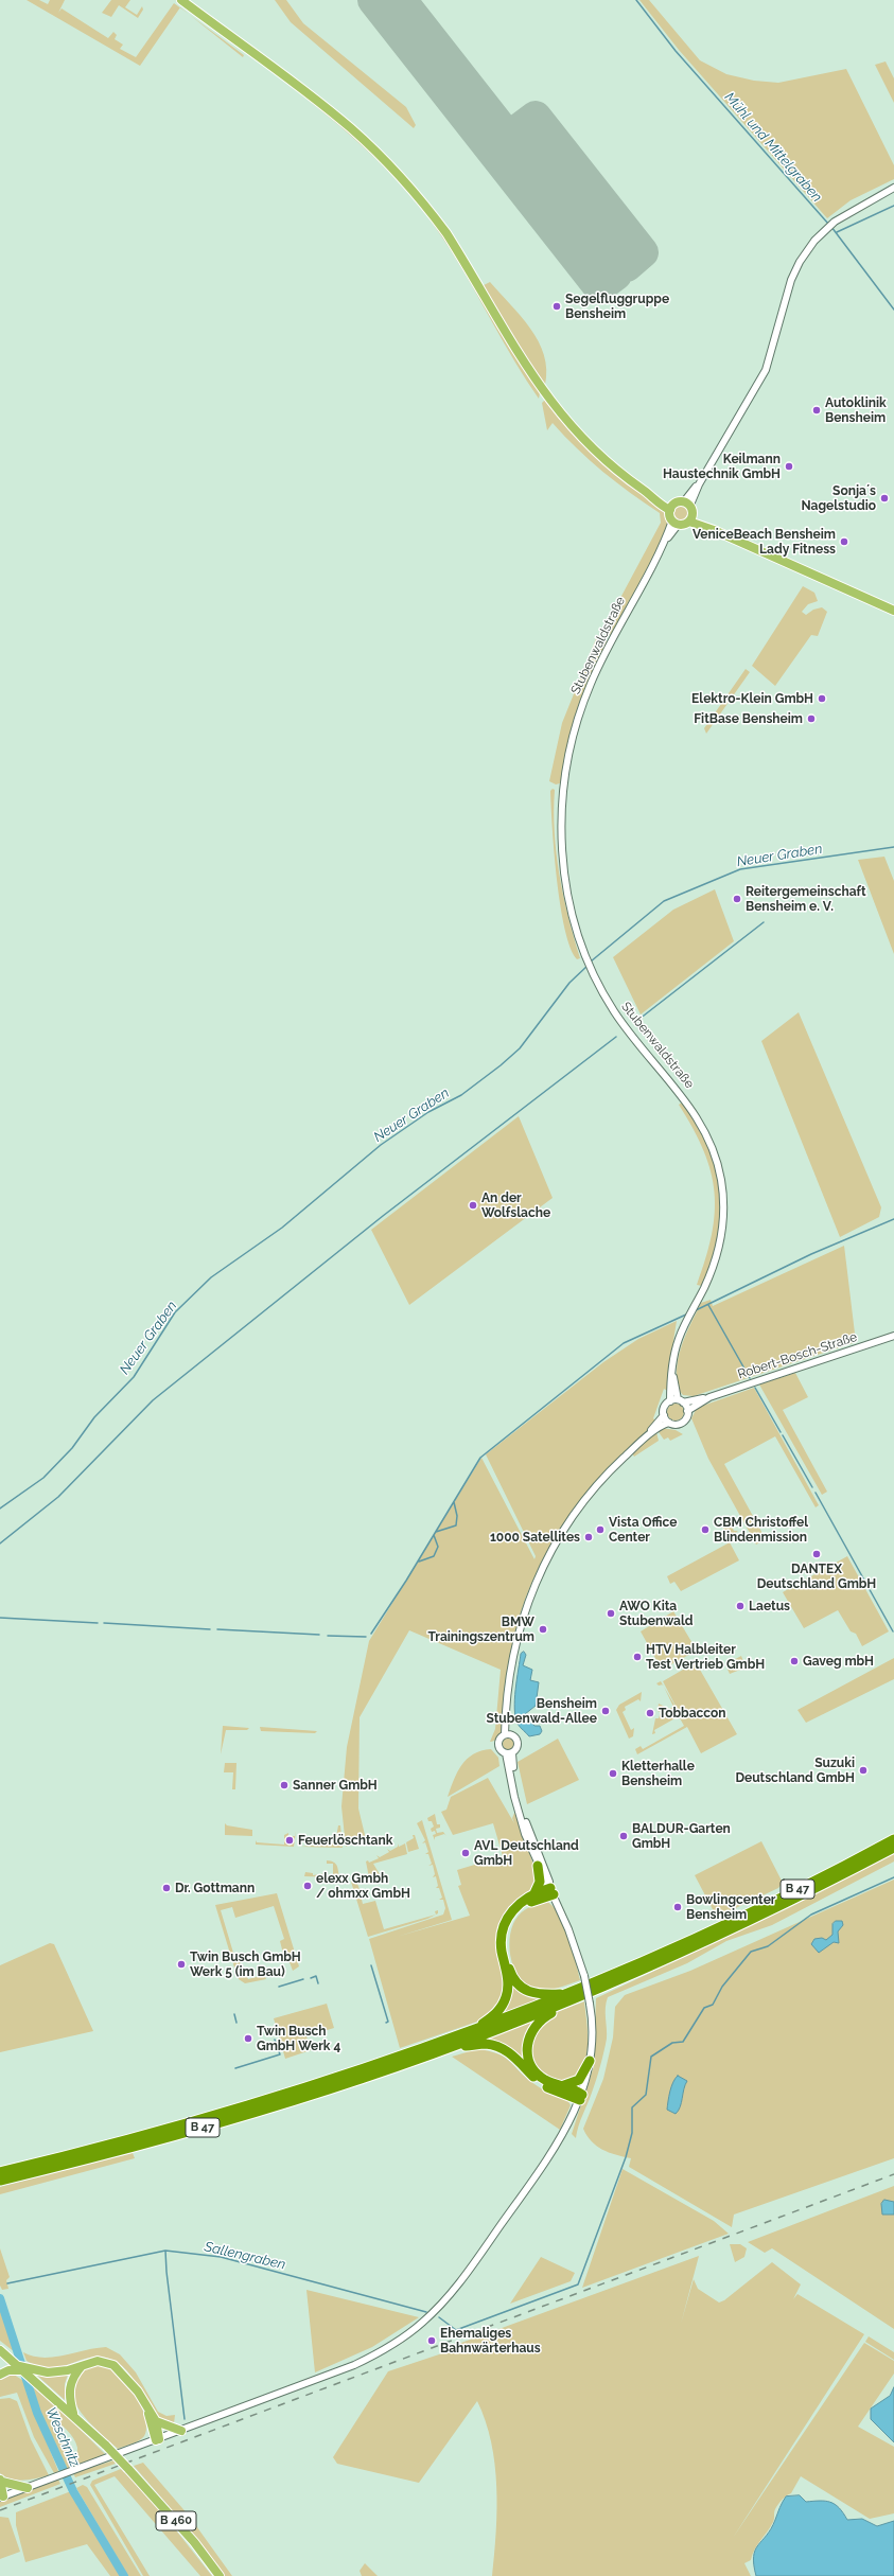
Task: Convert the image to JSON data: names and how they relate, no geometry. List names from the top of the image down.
{
  "streets": {
    "highway": ["B 47"],
    "main road": ["B 460"],
    "street": ["Stubenwaldstraße", "Robert-Bosch-Straße"]
  },
  "crossings": [
    ["Stubenwaldstraße", "Robert-Bosch-Straße"]
  ],
  "water": [
    "Mühl und Mittelgraben",
    "Neuer Graben",
    "Sallengraben",
    "Weschnitz"
  ],
  "places": [
    "Segelfluggruppe Bensheim",
    "Autoklinik Bensheim",
    "Keilmann Haustechnik GmbH",
    "Sonja´s Nagelstudio",
    "VeniceBeach Bensheim Lady Fitness",
    "Elektro-Klein GmbH",
    "FitBase Bensheim",
    "Reitergemeinschaft Bensheim e. V.",
    "An der Wolfslache",
    "Vista Office Center",
    "CBM Christoffel Blindenmission",
    "1000 Satellites",
    "DANTEX Deutschland GmbH",
    "Laetus",
    "AWO Kita Stubenwald",
    "BMW Trainingszentrum",
    "HTV Halbleiter Test Vertrieb GmbH",
    "Gaveg mbH",
    "Bensheim Stubenwald-Allee",
    "Tobbaccon",
    "Suzuki Deutschland GmbH",
    "Kletterhalle Bensheim",
    "Sanner GmbH",
    "BALDUR-Garten GmbH",
    "Feuerlöschtank",
    "AVL Deutschland GmbH",
    "elexx Gmbh / ohmxx GmbH",
    "Dr. Gottmann",
    "Bowlingcenter Bensheim",
    "Twin Busch GmbH Werk 5 (im Bau)",
    "Twin Busch GmbH Werk 4",
    "Ehemaliges Bahnwärterhaus"
  ]
}
